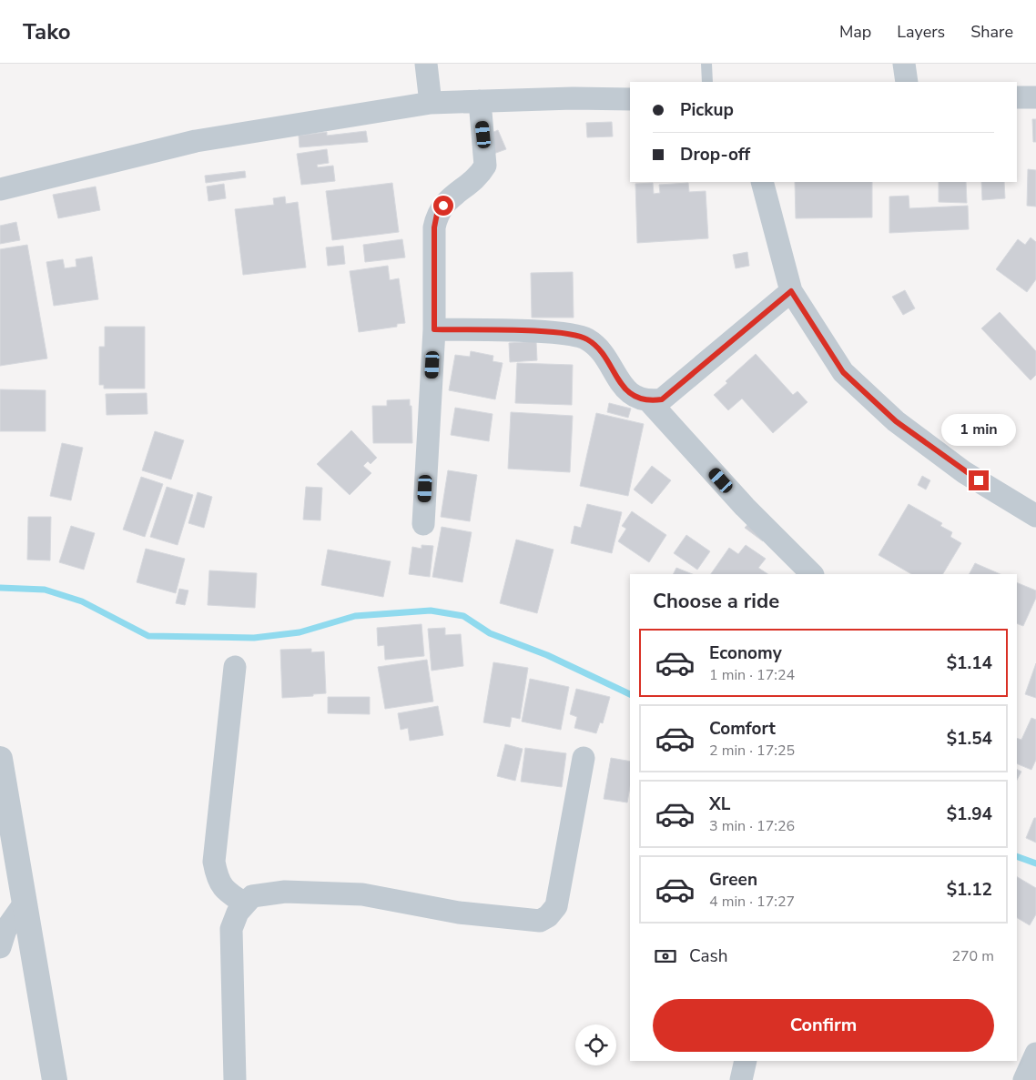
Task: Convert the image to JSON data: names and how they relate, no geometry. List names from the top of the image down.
{
  "page": {
    "header": "Tako",
    "nav": ["Map", "Layers", "Share"],
    "banner": ["Pickup", "Drop-off"],
    "bubble": "1 min",
    "heading": "Choose a ride",
    "list": [
      {
        "name": "Economy",
        "note": "1 min · 17:24",
        "value": "$1.14"
      },
      {
        "name": "Comfort",
        "note": "2 min · 17:25",
        "value": "$1.54"
      },
      {
        "name": "XL",
        "note": "3 min · 17:26",
        "value": "$1.94"
      },
      {
        "name": "Green",
        "note": "4 min · 17:27",
        "value": "$1.12"
      }
    ],
    "pay": ["Cash", "270 m"],
    "buttons": "Confirm"
  }
}
